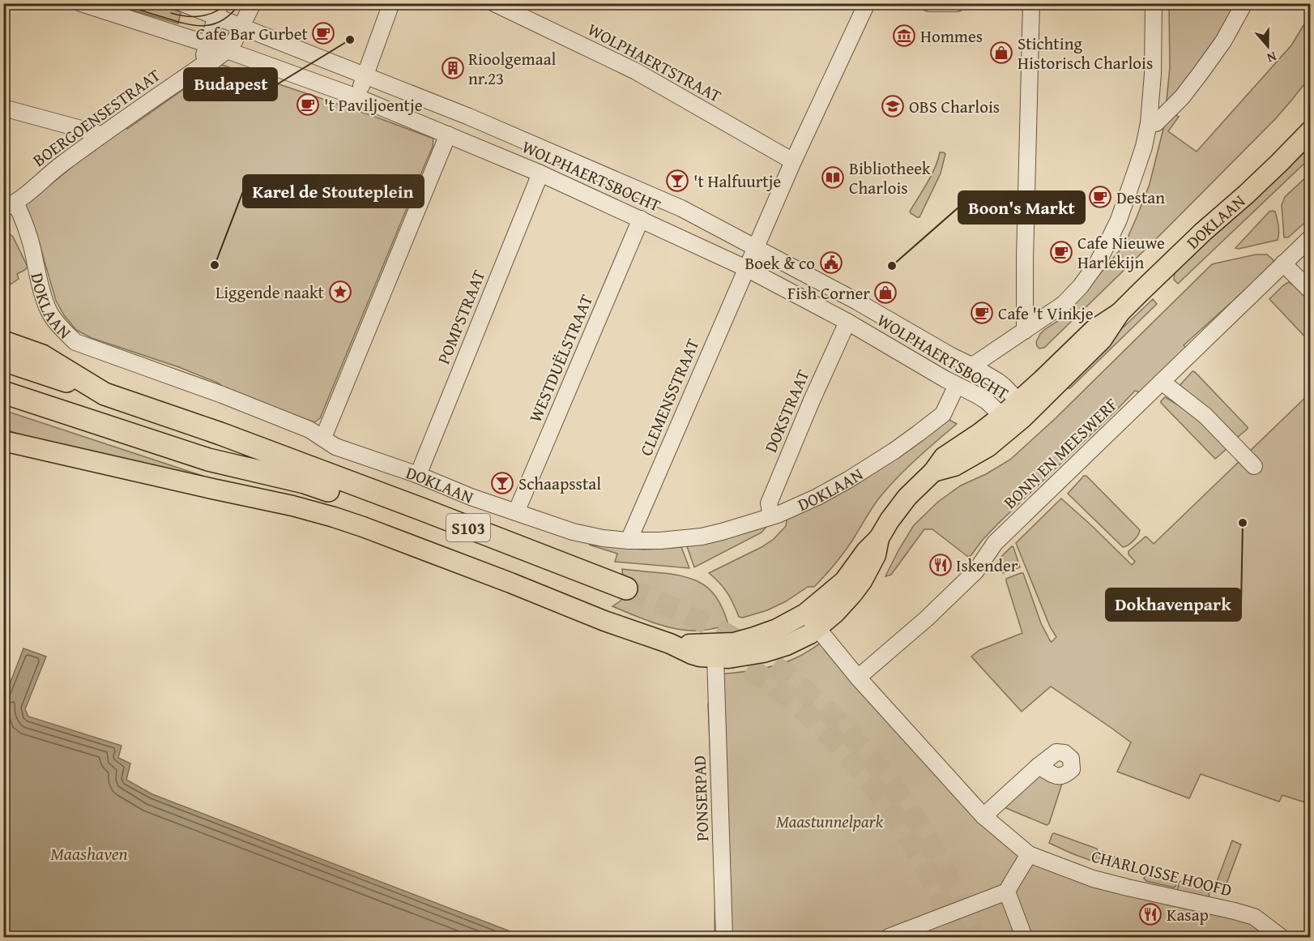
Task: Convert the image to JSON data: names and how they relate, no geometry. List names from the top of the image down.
{
  "streets": {
    "highway": ["DOKLAAN", "S103"],
    "street": [
      "WOLPHAERTSTRAAT",
      "BOERGOENSESTRAAT",
      "WOLPHAERTSBOCHT",
      "POMPSTRAAT",
      "WESTDUËLSTRAAT",
      "CLEMENSSTRAAT",
      "DOKSTRAAT",
      "BONN EN MEESWERF",
      "PONSERPAD",
      "CHARLOISSE HOOFD"
    ]
  },
  "crossings": [
    ["BOERGOENSESTRAAT", "WOLPHAERTSBOCHT"],
    ["BOERGOENSESTRAAT", "DOKLAAN"],
    ["WOLPHAERTSBOCHT", "DOKLAAN"],
    ["WOLPHAERTSBOCHT", "POMPSTRAAT"],
    ["WOLPHAERTSBOCHT", "WESTDUËLSTRAAT"],
    ["WOLPHAERTSBOCHT", "CLEMENSSTRAAT"],
    ["WOLPHAERTSBOCHT", "DOKSTRAAT"],
    ["DOKLAAN", "POMPSTRAAT"],
    ["DOKLAAN", "WESTDUËLSTRAAT"],
    ["DOKLAAN", "CLEMENSSTRAAT"],
    ["DOKLAAN", "DOKSTRAAT"],
    ["DOKLAAN", "PONSERPAD"],
    ["DOKLAAN", "CHARLOISSE HOOFD"],
    ["BONN EN MEESWERF", "CHARLOISSE HOOFD"]
  ],
  "water": ["Maashaven"],
  "parks": ["Maastunnelpark"],
  "places": {
    "cafe": [
      "Cafe Bar Gurbet",
      "'t Paviljoentje",
      "Destan",
      "Cafe Nieuwe Harlekijn",
      "Cafe 't Vinkje"
    ],
    "museum": ["Hommes"],
    "other": [
      "Budapest",
      "Karel de Stouteplein",
      "Boon's Markt",
      "Dokhavenpark"
    ],
    "shop": ["Stichting Historisch Charlois", "Fish Corner"],
    "building": ["Rioolgemaal nr.23"],
    "school or university": ["OBS Charlois"],
    "library": ["Bibliotheek Charlois"],
    "bar": ["'t Halfuurtje", "Schaapsstal"],
    "public building": ["Boek & co"],
    "place": ["Liggende naakt"],
    "restaurant": ["Iskender", "Kasap"]
  },
  "north": "bottom"
}
